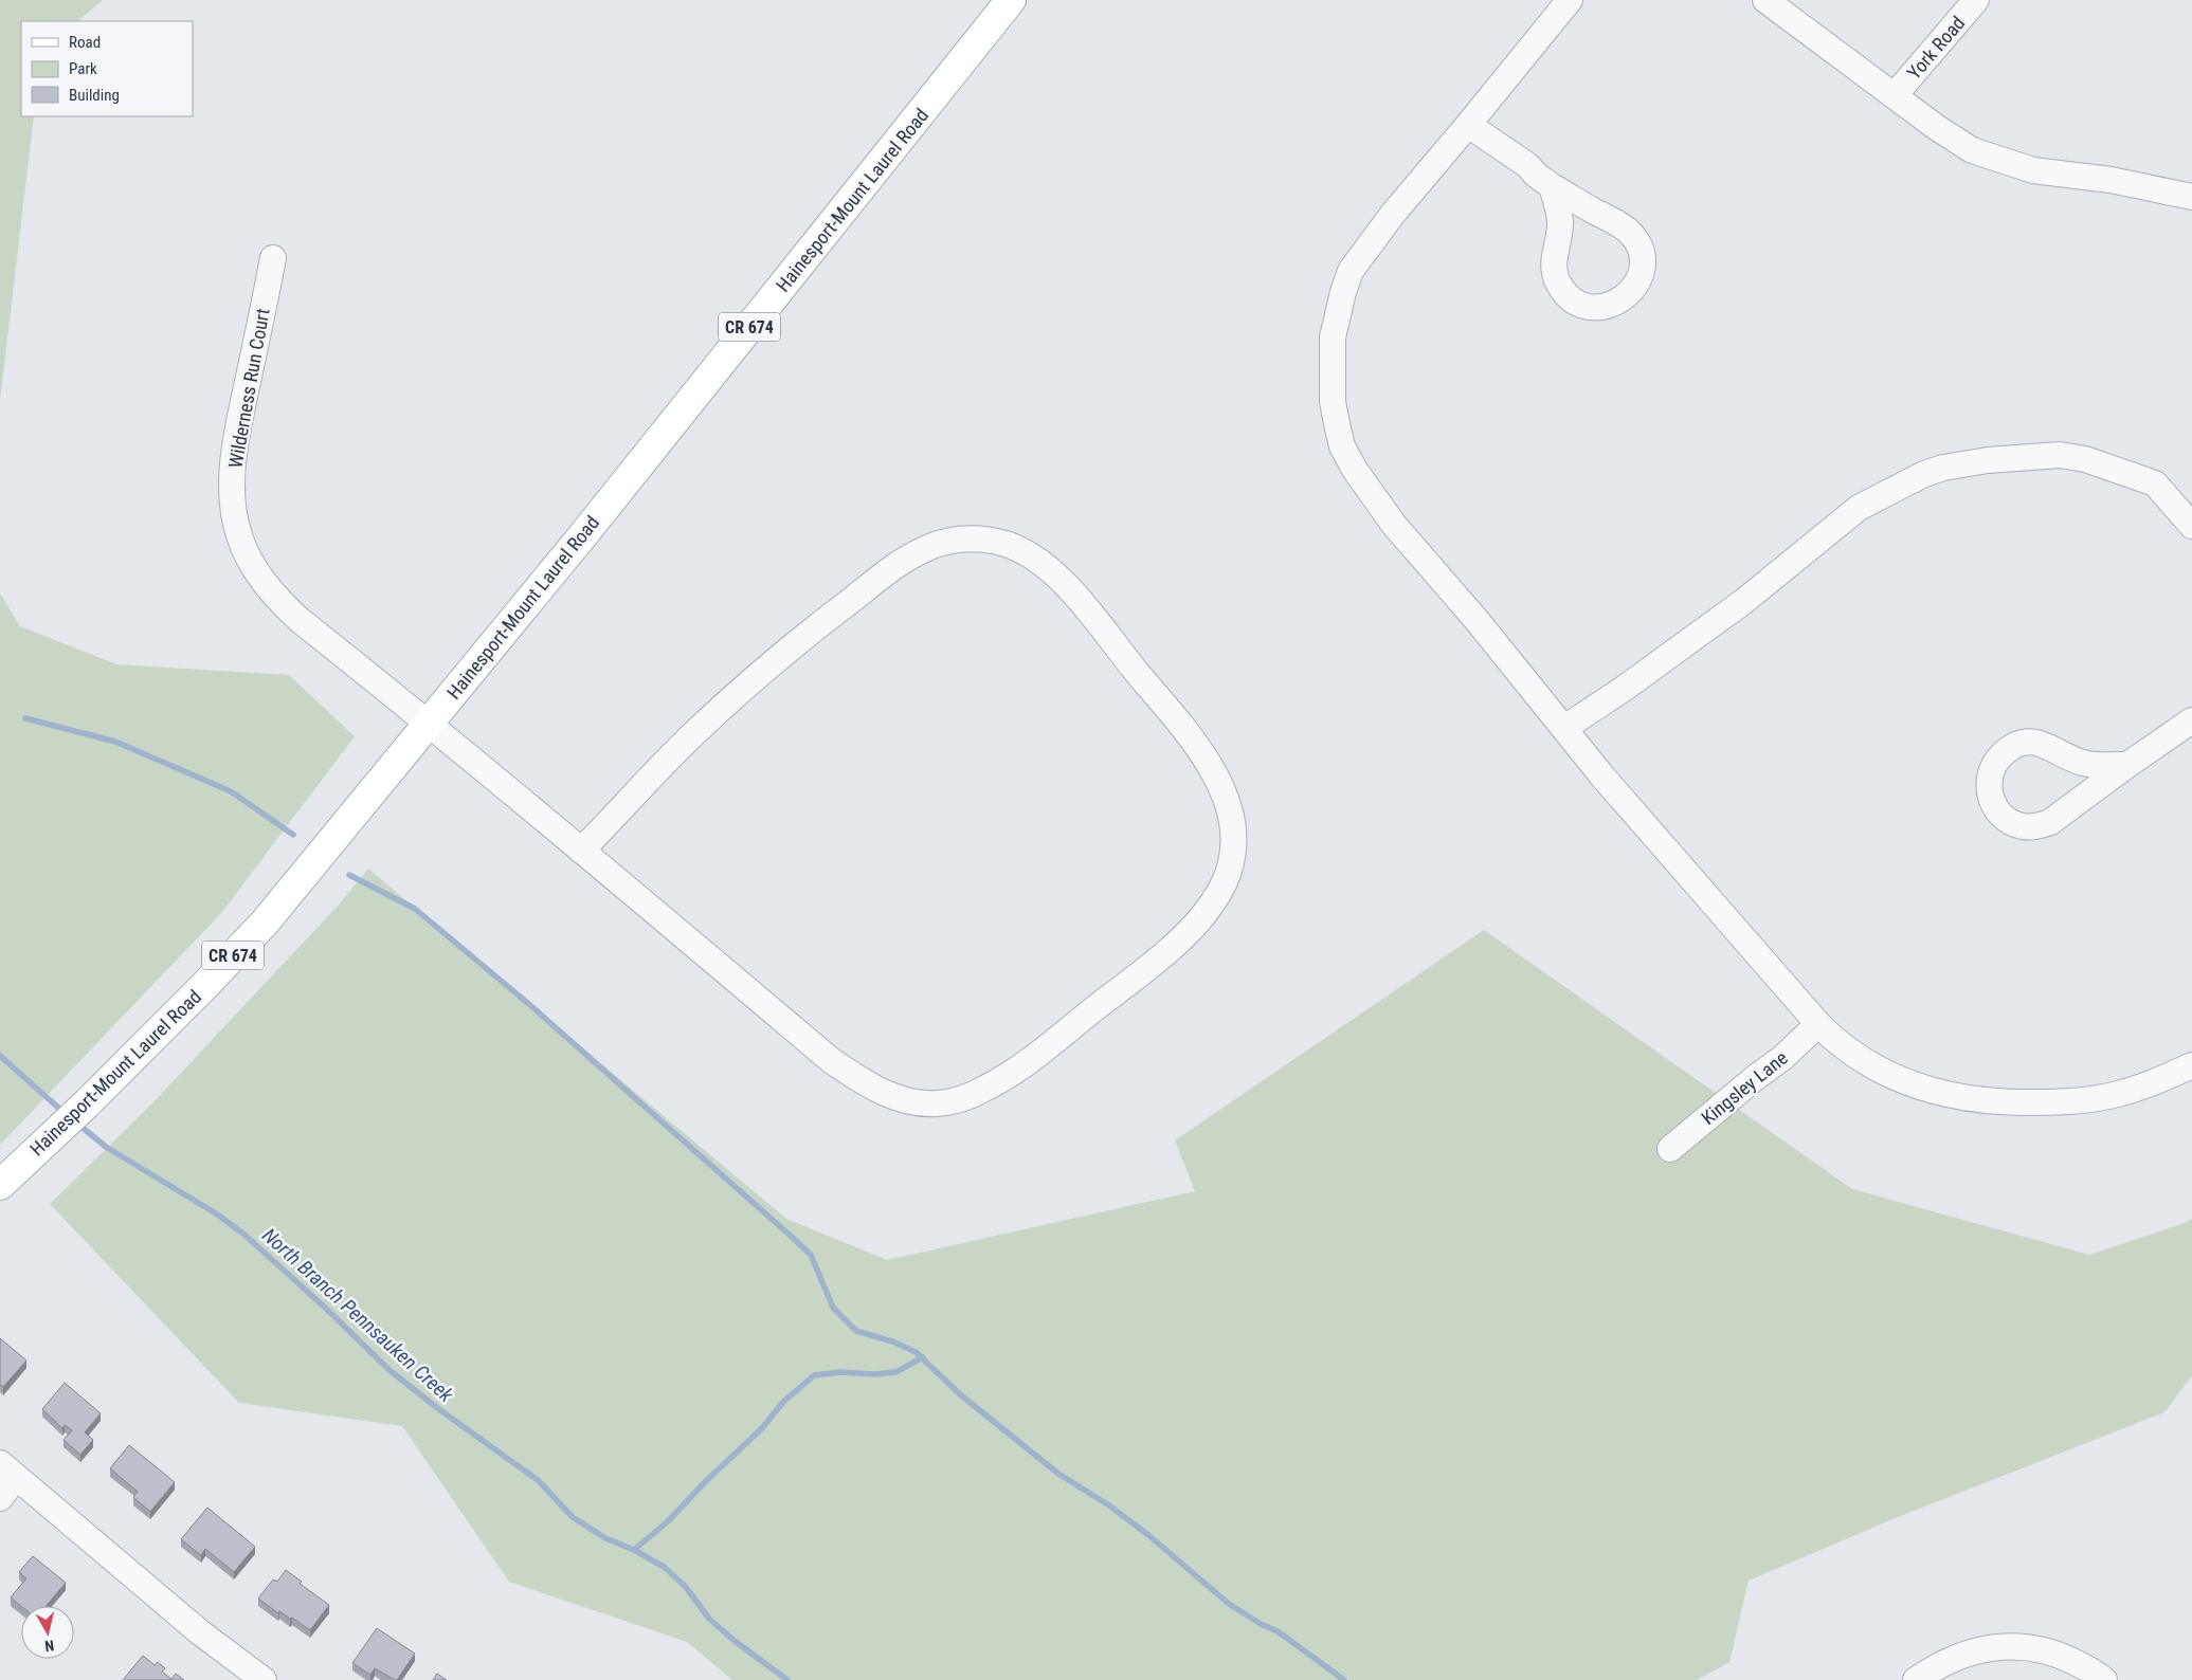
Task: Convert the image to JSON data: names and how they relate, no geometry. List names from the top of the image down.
{
  "streets": {
    "main road": ["Hainesport-Mount Laurel Road", "CR 674"],
    "street": ["York Road", "Wilderness Run Court", "Kingsley Lane"]
  },
  "crossings": [
    ["Hainesport-Mount Laurel Road", "Wilderness Run Court"]
  ],
  "water": ["North Branch Pennsauken Creek"],
  "legend": ["Road", "Park", "Building"],
  "north": "bottom"
}
